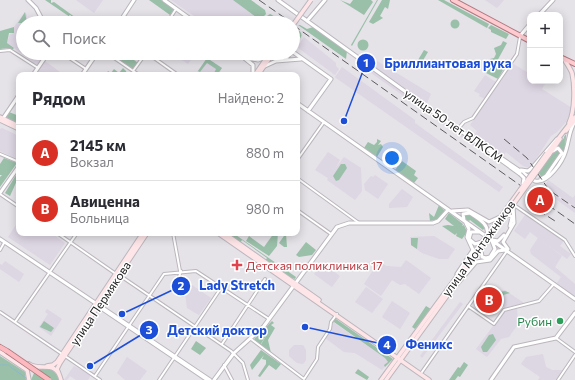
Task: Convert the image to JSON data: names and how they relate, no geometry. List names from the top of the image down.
{
  "streets": {
    "main road": ["улица Монтажников", "улица Пермякова"],
    "street": ["улица 50 лет ВЛКСМ"]
  },
  "places": {
    "other": [
      "Бриллиантовая рука",
      "Lady Stretch",
      "Рубин",
      "Феникс",
      "Детский доктор"
    ],
    "health": ["Детская поликлиника 17"]
  },
  "page": {
    "map_buttons": ["+", "−"],
    "search": "Поиск",
    "heading": ["Рядом", "Найдено: 2"],
    "list": [
      {
        "mark": "A",
        "name": "2145 км",
        "note": "Вокзал",
        "value": "880 m"
      },
      {
        "mark": "B",
        "name": "Авиценна",
        "note": "Больница",
        "value": "980 m"
      }
    ],
    "pins": ["A", "B"]
  }
}
